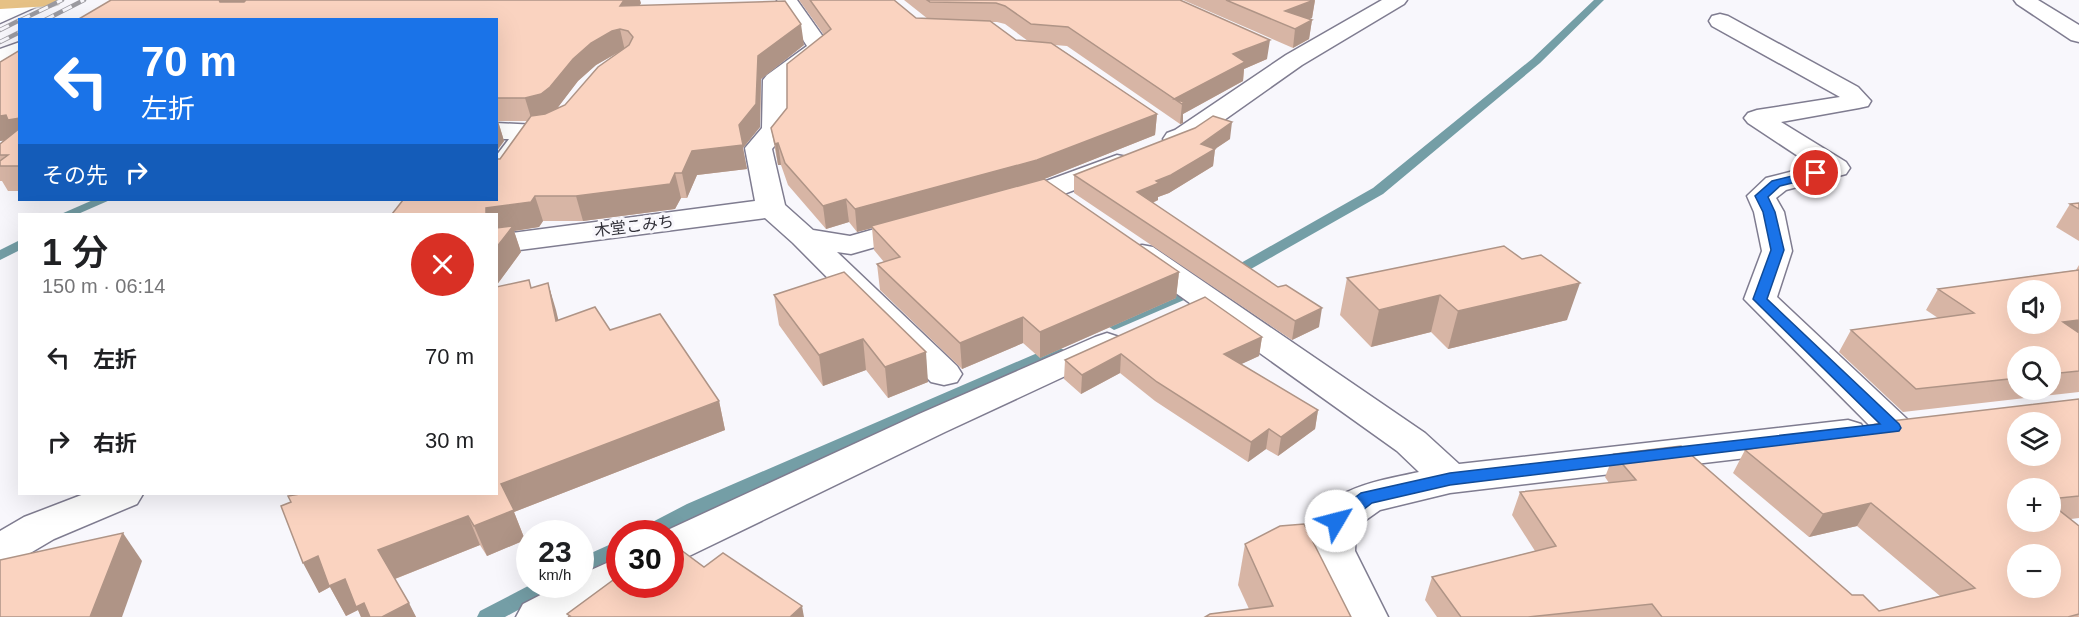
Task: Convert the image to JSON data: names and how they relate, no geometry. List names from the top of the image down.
{
  "streets": {
    "street": ["木堂こみち"]
  },
  "page": {
    "turn": ["70 m", "左折"],
    "then": "その先",
    "heading": ["1 分", "150 m · 06:14"],
    "map_buttons": ["+", "−"],
    "list": [
      {
        "name": "左折",
        "value": "70 m"
      },
      {
        "name": "右折",
        "value": "30 m"
      }
    ],
    "speed": "23 km/h",
    "limit": "30"
  }
}
